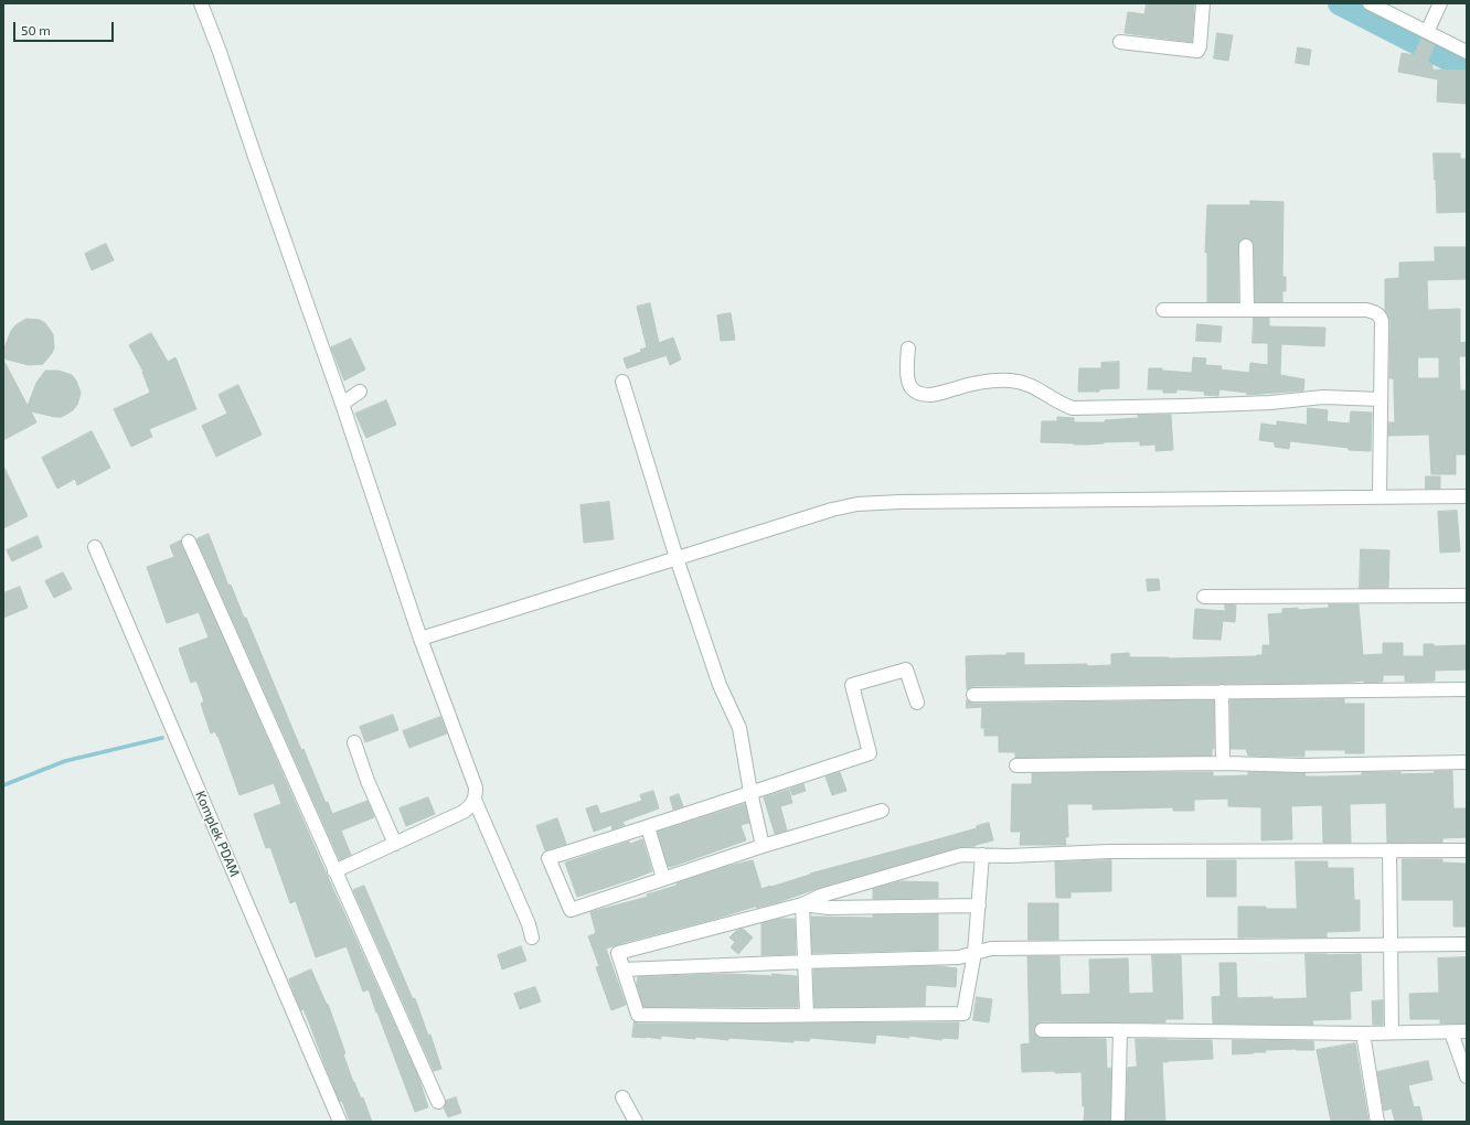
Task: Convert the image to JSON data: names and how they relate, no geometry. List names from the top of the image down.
{
  "streets": {
    "street": ["Komplek PDAM"]
  },
  "scale_bar": "50 m"
}
